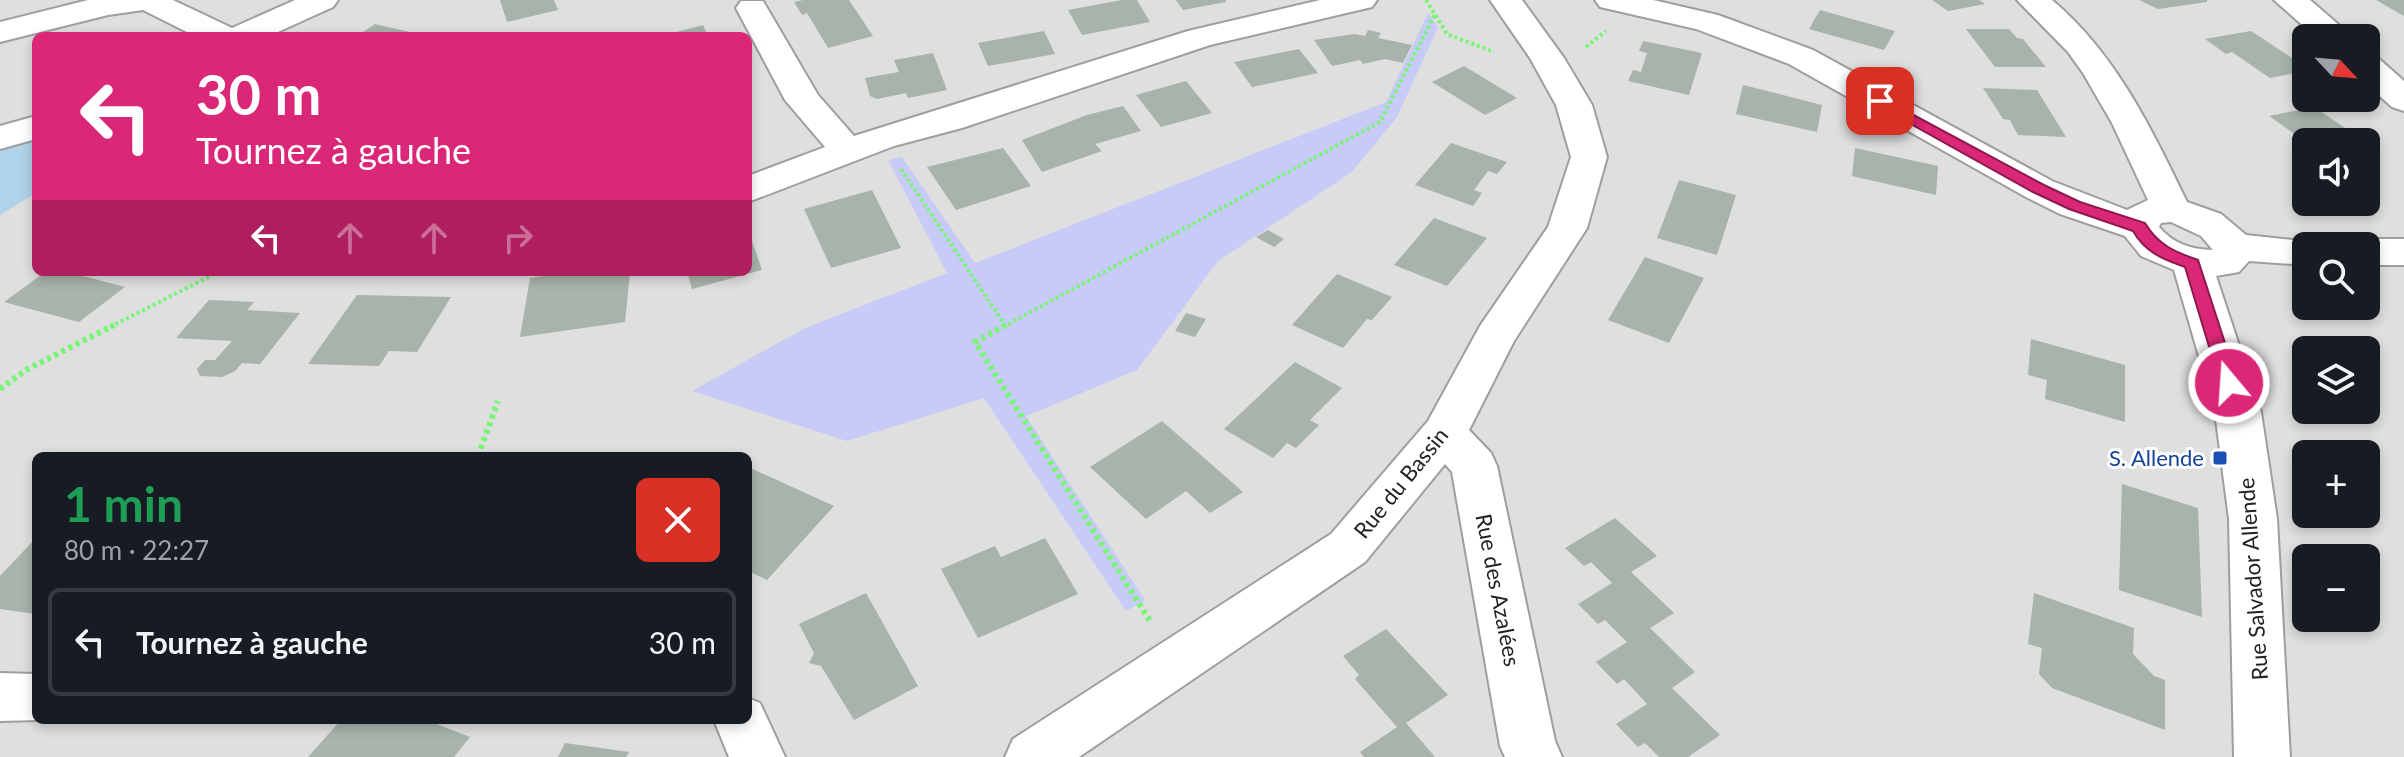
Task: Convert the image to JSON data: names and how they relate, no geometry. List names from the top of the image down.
{
  "streets": {
    "street": ["Rue du Bassin", "Rue Salvador Allende", "Rue des Azalées"]
  },
  "crossings": [
    ["Rue du Bassin", "Rue des Azalées"]
  ],
  "places": {
    "transit": ["S. Allende"]
  },
  "north": "bottom right",
  "page": {
    "map_buttons": ["+", "−"],
    "turn": ["30 m", "Tournez à gauche"],
    "heading": ["1 min", "80 m · 22:27"],
    "list": [
      {
        "name": "Tournez à gauche",
        "value": "30 m"
      }
    ]
  }
}
